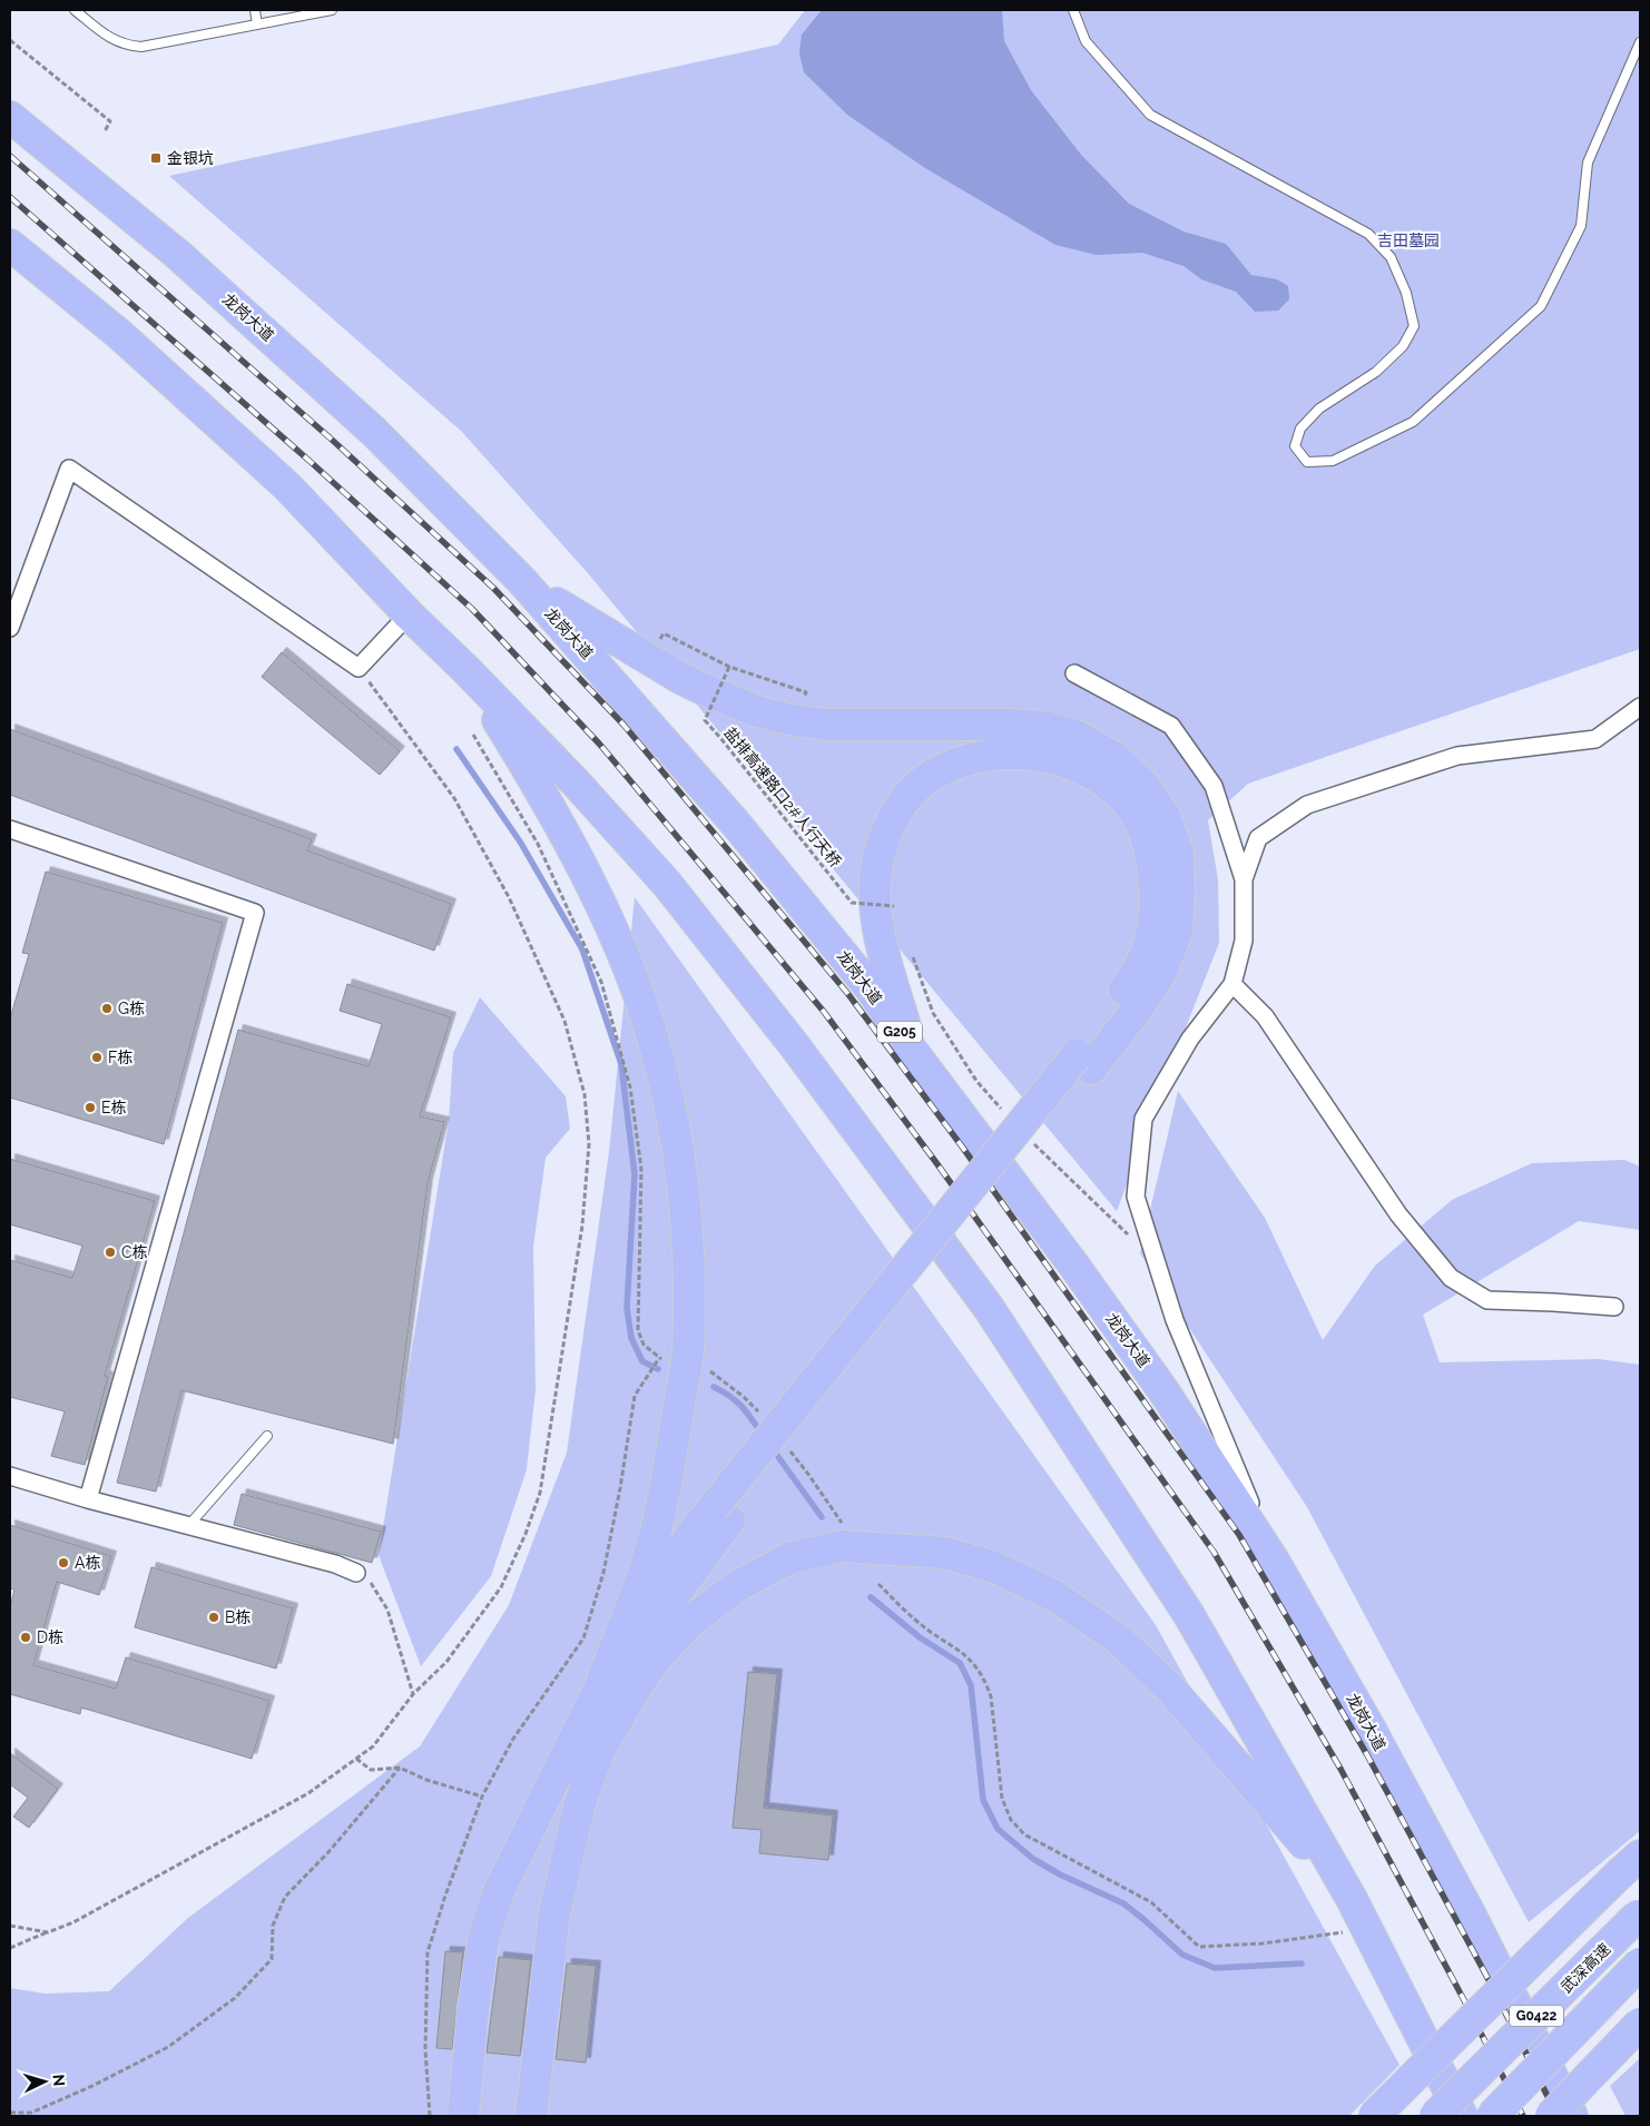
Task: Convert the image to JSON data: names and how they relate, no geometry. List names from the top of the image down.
{
  "streets": {
    "highway": [
      "龙岗大道",
      "G205",
      "武深高速",
      "G0422"
    ],
    "path": ["盐排高速路口2#人行天桥"]
  },
  "parks": ["吉田墓园"],
  "places": {
    "transit": ["金银坑"],
    "other": [
      "G栋",
      "F栋",
      "E栋",
      "C栋",
      "A栋",
      "B栋",
      "D栋"
    ]
  },
  "north": "right"
}
